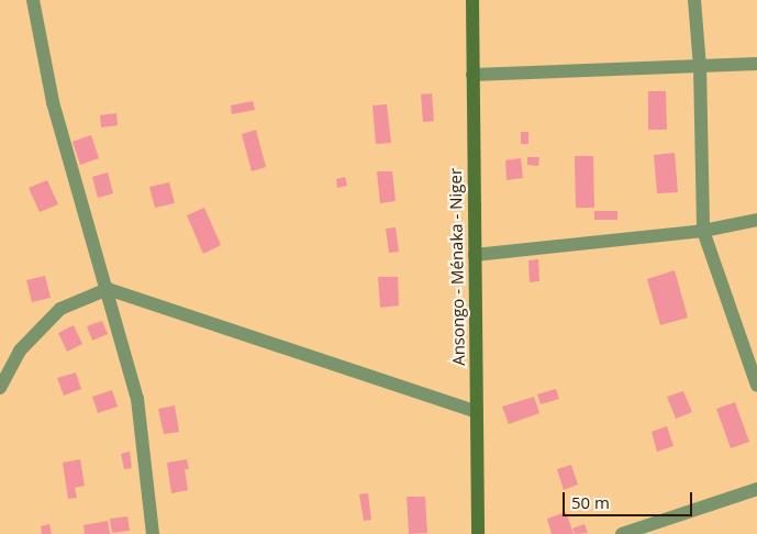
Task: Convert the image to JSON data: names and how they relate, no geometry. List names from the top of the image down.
{
  "streets": {
    "main road": ["Ansongo - Ménaka - Niger"]
  },
  "scale_bar": "50 m"
}
